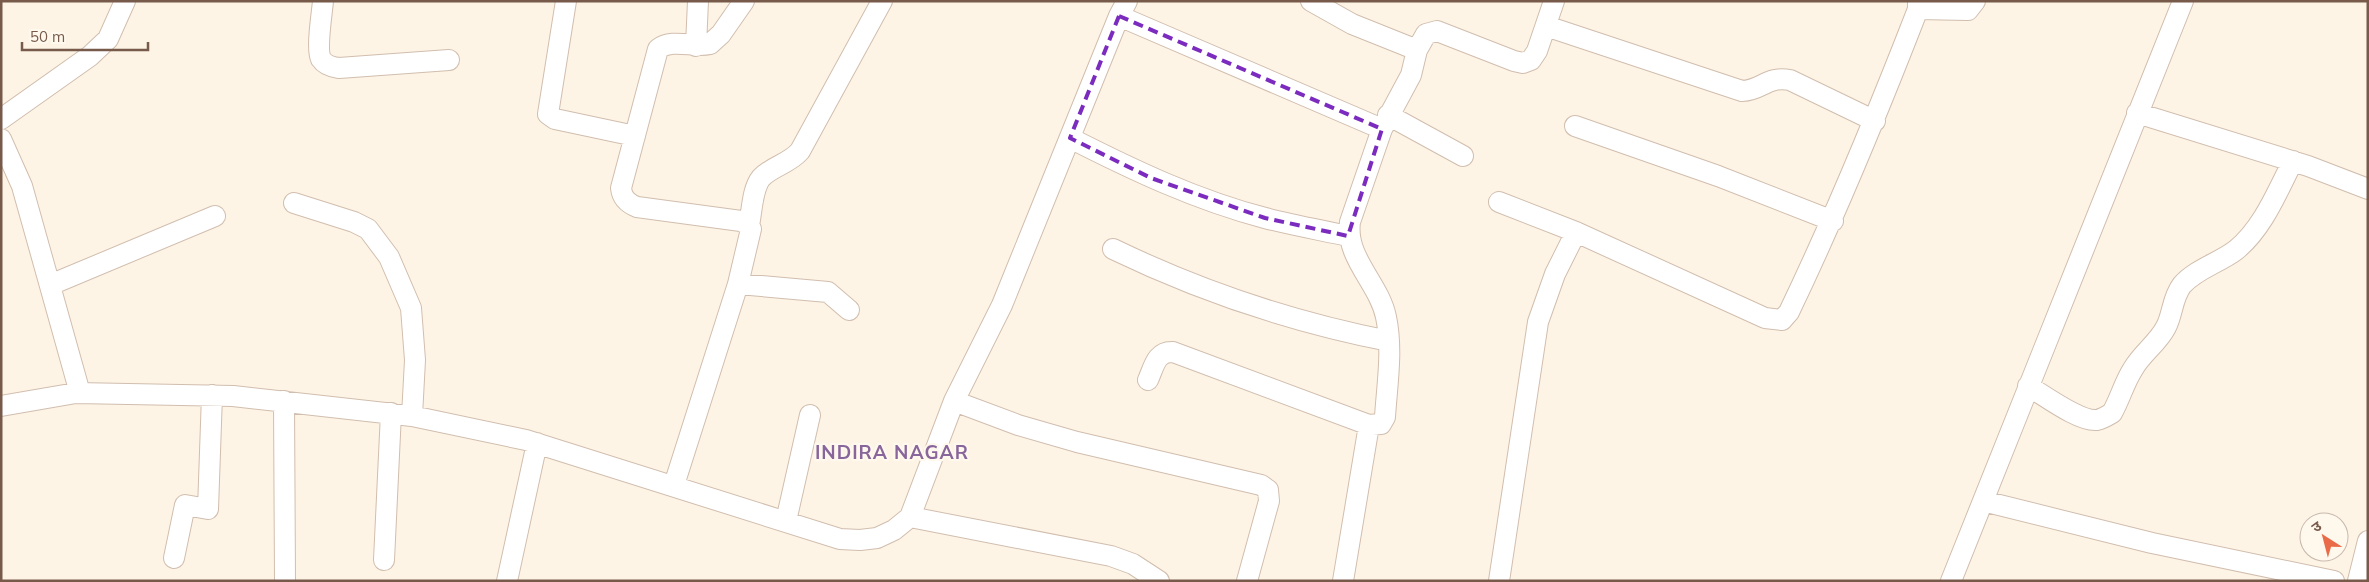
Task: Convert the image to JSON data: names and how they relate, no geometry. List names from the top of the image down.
{
  "districts": ["INDIRA NAGAR"],
  "scale_bar": "50 m",
  "north": "top left"
}
